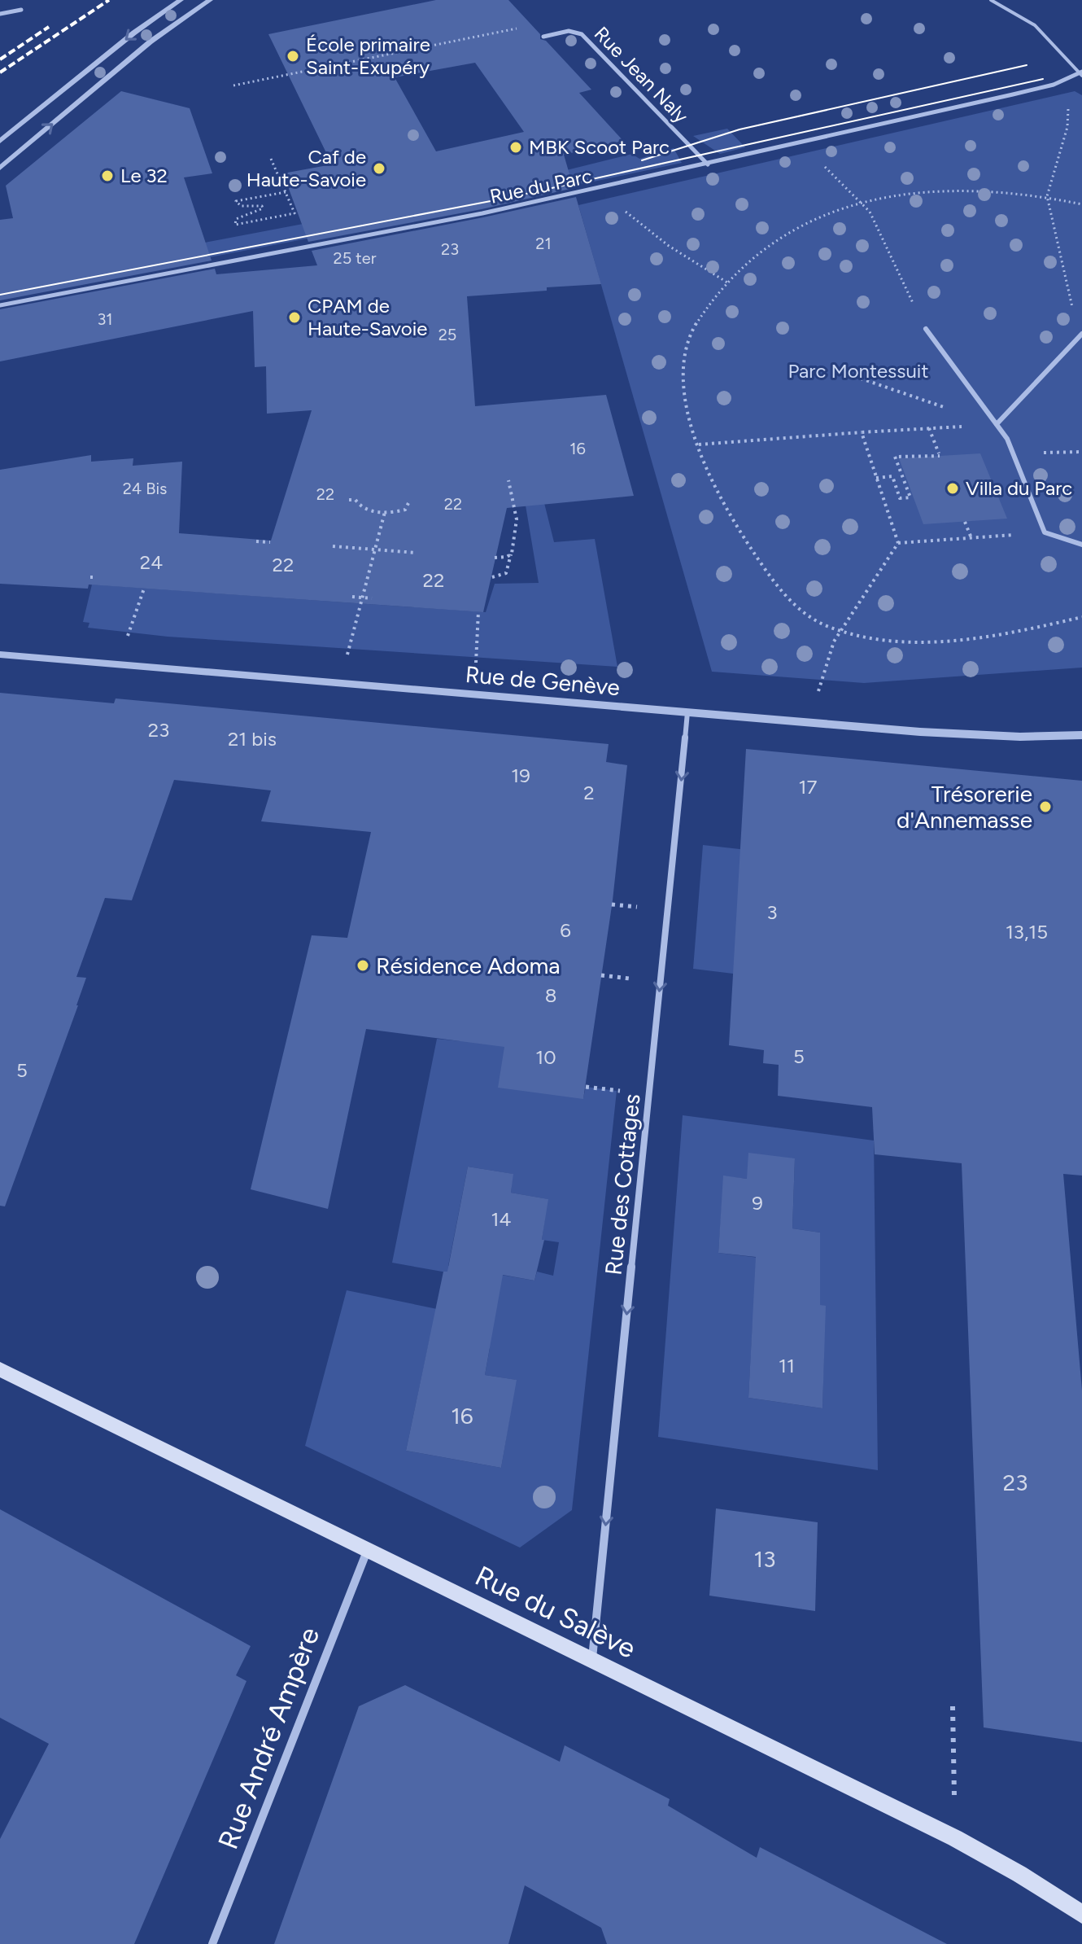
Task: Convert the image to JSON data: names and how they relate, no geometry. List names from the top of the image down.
{
  "streets": {
    "main road": ["Rue du Salève"],
    "street": [
      "Rue Jean Naly",
      "Rue du Parc",
      "Rue de Genève",
      "Rue des Cottages",
      "Rue André Ampère"
    ]
  },
  "crossings": [
    ["Rue Jean Naly", "Rue du Parc"],
    ["Rue de Genève", "Rue des Cottages"],
    ["Rue des Cottages", "Rue du Salève"],
    ["Rue du Salève", "Rue André Ampère"]
  ],
  "one_way": ["Rue des Cottages"],
  "parks": ["Parc Montessuit"],
  "places": [
    "École primaire Saint-Exupéry",
    "MBK Scoot Parc",
    "Caf de Haute-Savoie",
    "Le 32",
    "CPAM de Haute-Savoie",
    "Villa du Parc",
    "Trésorerie d'Annemasse",
    "Résidence Adoma"
  ],
  "house_numbers": [
    "21",
    "23",
    "25 ter",
    "31",
    "25",
    "16",
    "24 Bis",
    "22",
    "22",
    "24",
    "22",
    "22",
    "23",
    "21 bis",
    "19",
    "17",
    "2",
    "3",
    "6",
    "13,15",
    "8",
    "5",
    "10",
    "5",
    "9",
    "14",
    "11",
    "16",
    "23",
    "13"
  ]
}
